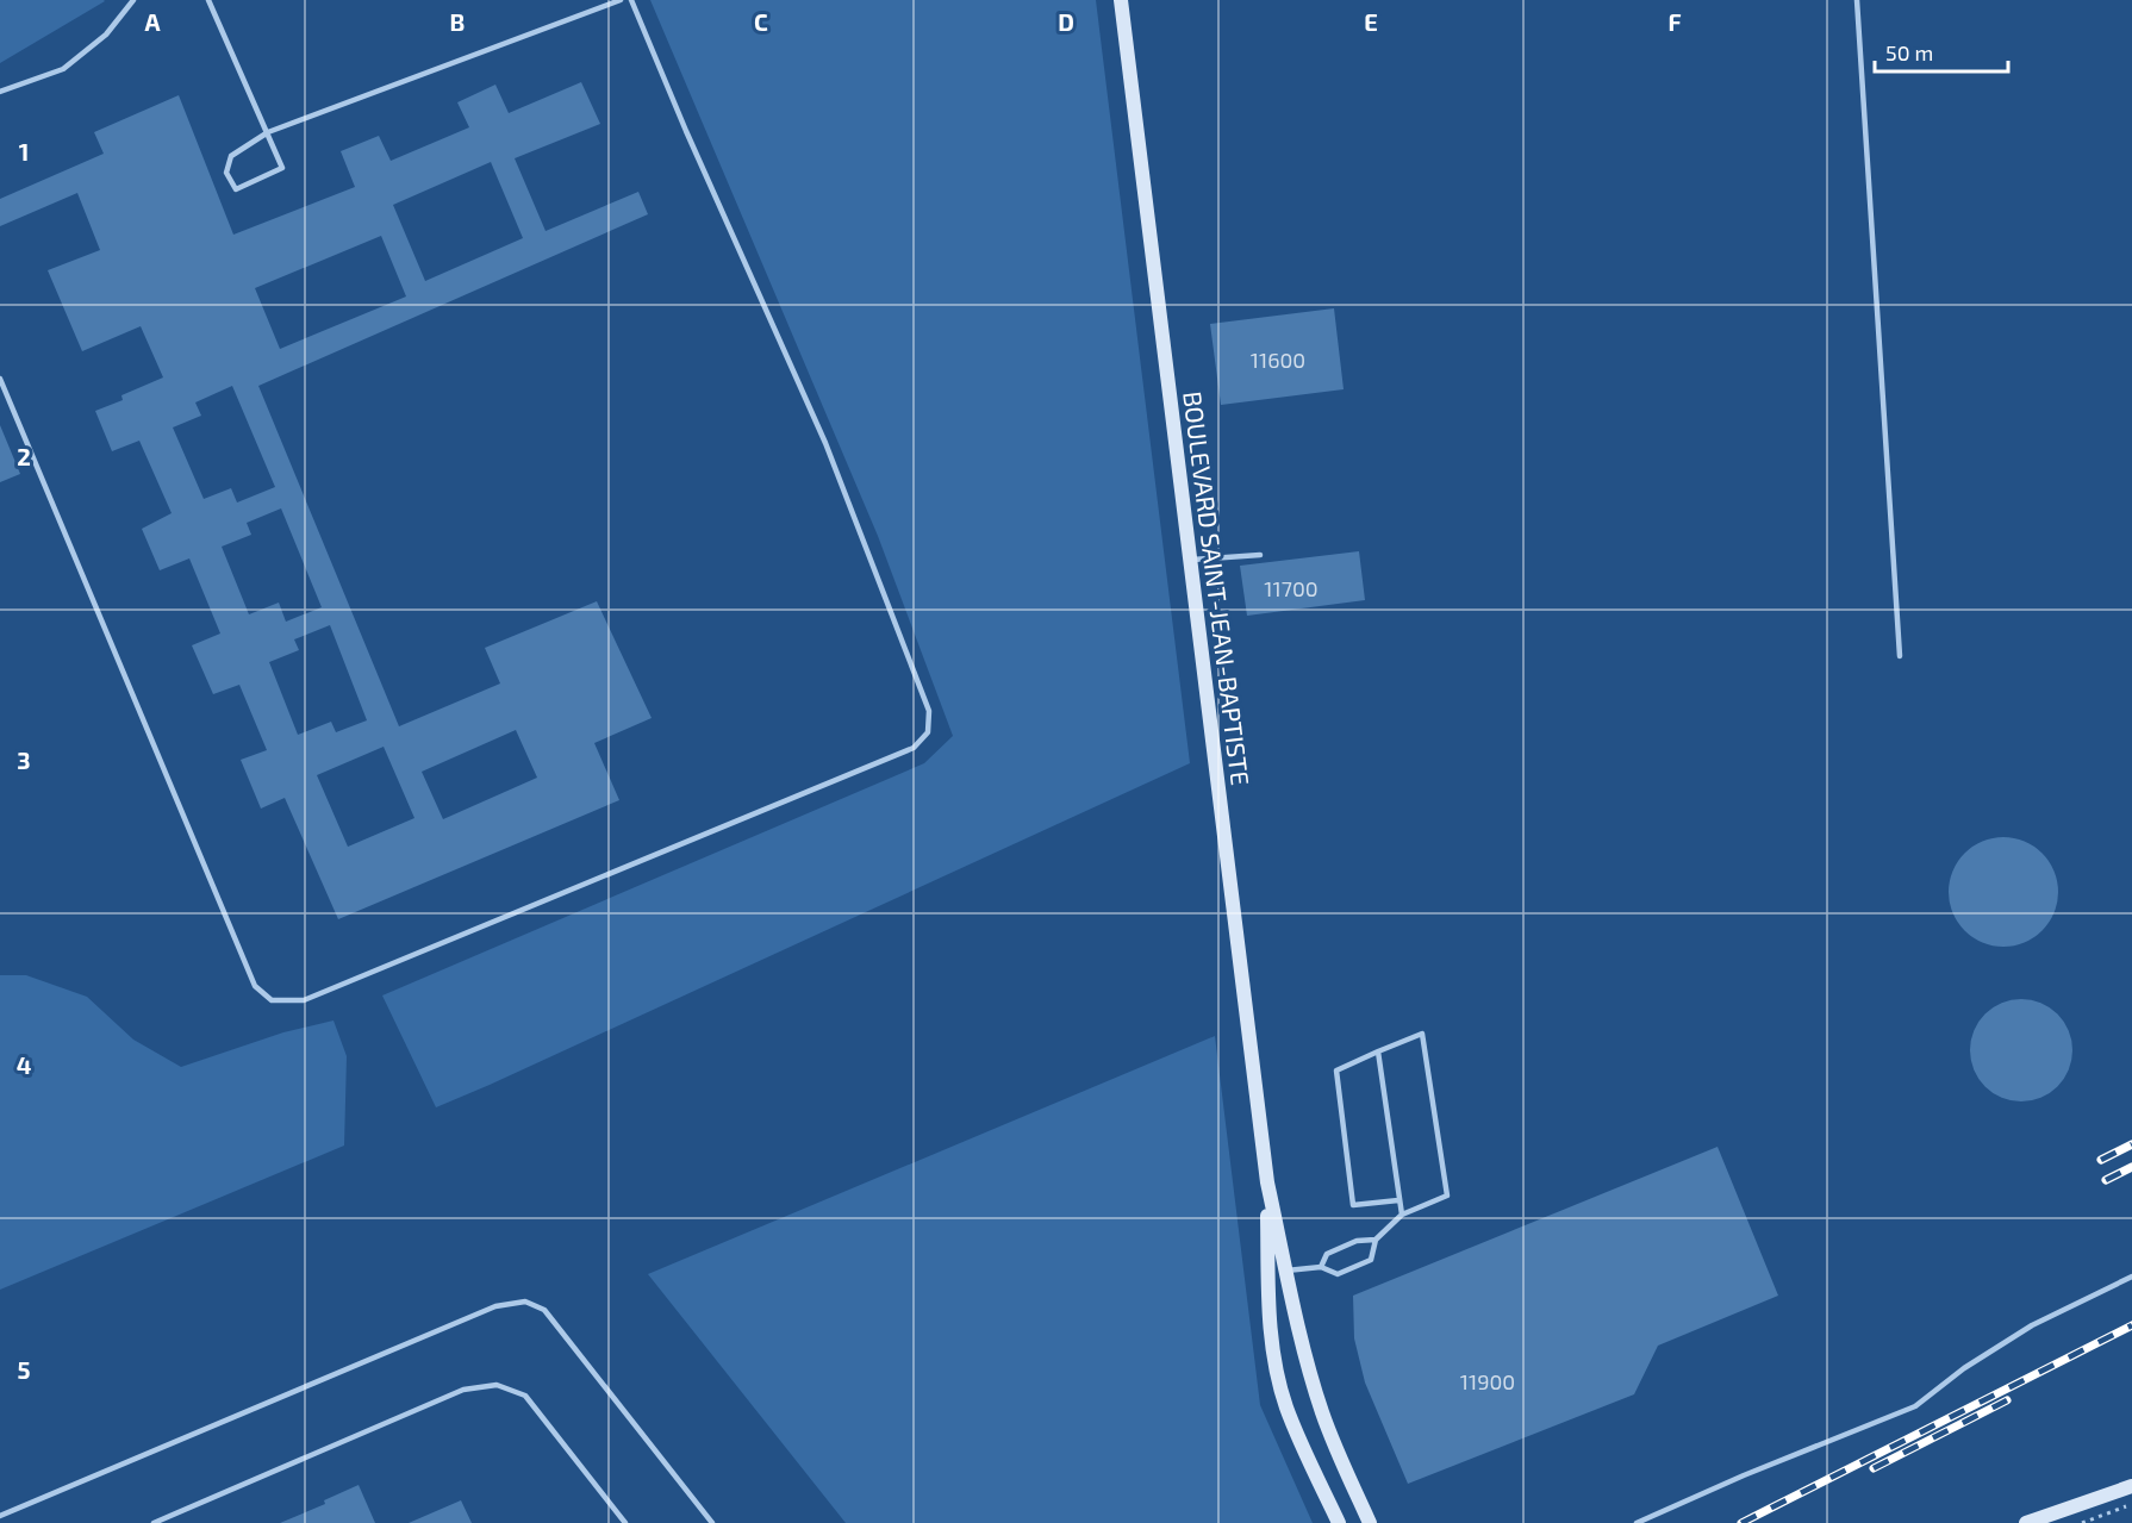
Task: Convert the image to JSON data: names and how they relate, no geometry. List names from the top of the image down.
{
  "streets": {
    "main road": ["BOULEVARD SAINT-JEAN-BAPTISTE"]
  },
  "house_numbers": ["11600", "11700", "11900"],
  "scale_bar": "50 m",
  "grid": {
    "columns": [
      "A",
      "B",
      "C",
      "D",
      "E",
      "F"
    ],
    "rows": [
      "1",
      "2",
      "3",
      "4",
      "5"
    ]
  }
}
